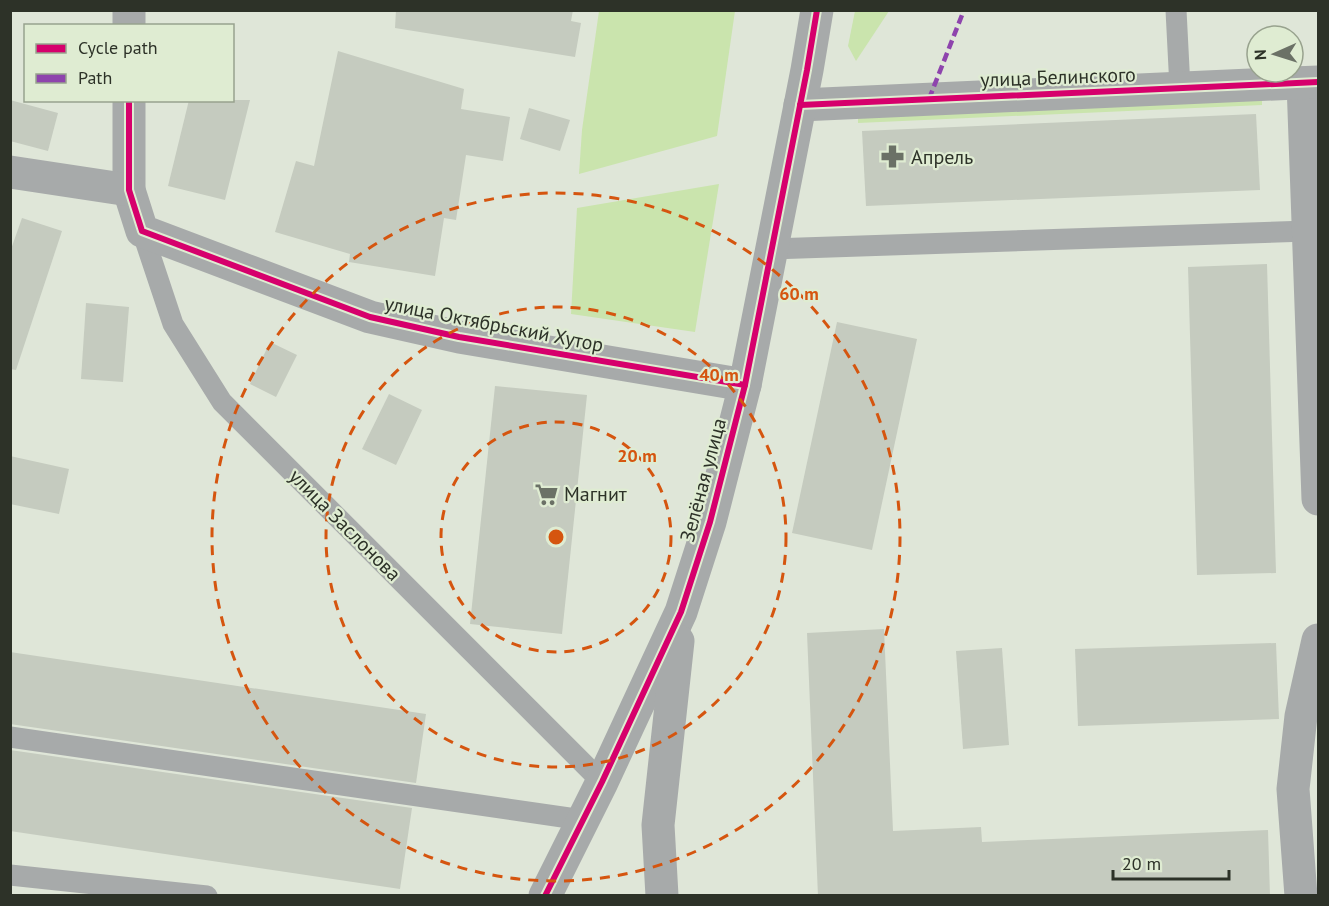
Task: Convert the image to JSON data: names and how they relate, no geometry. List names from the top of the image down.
{
  "streets": {
    "street": ["улица Белинского", "улица Октябрьский Хутор", "Зелёная улица"],
    "lane": ["улица Заслонова"]
  },
  "crossings": [
    ["улица Белинского", "Зелёная улица"],
    ["улица Октябрьский Хутор", "Зелёная улица"],
    ["улица Октябрьский Хутор", "улица Заслонова"],
    ["Зелёная улица", "улица Заслонова"]
  ],
  "places": {
    "pharmacy": ["Апрель"],
    "supermarket": ["Магнит"]
  },
  "legend": ["Cycle path", "Path"],
  "scale_bar": "20 m",
  "north": "left",
  "rings": ["60 m", "40 m", "20 m"]
}
